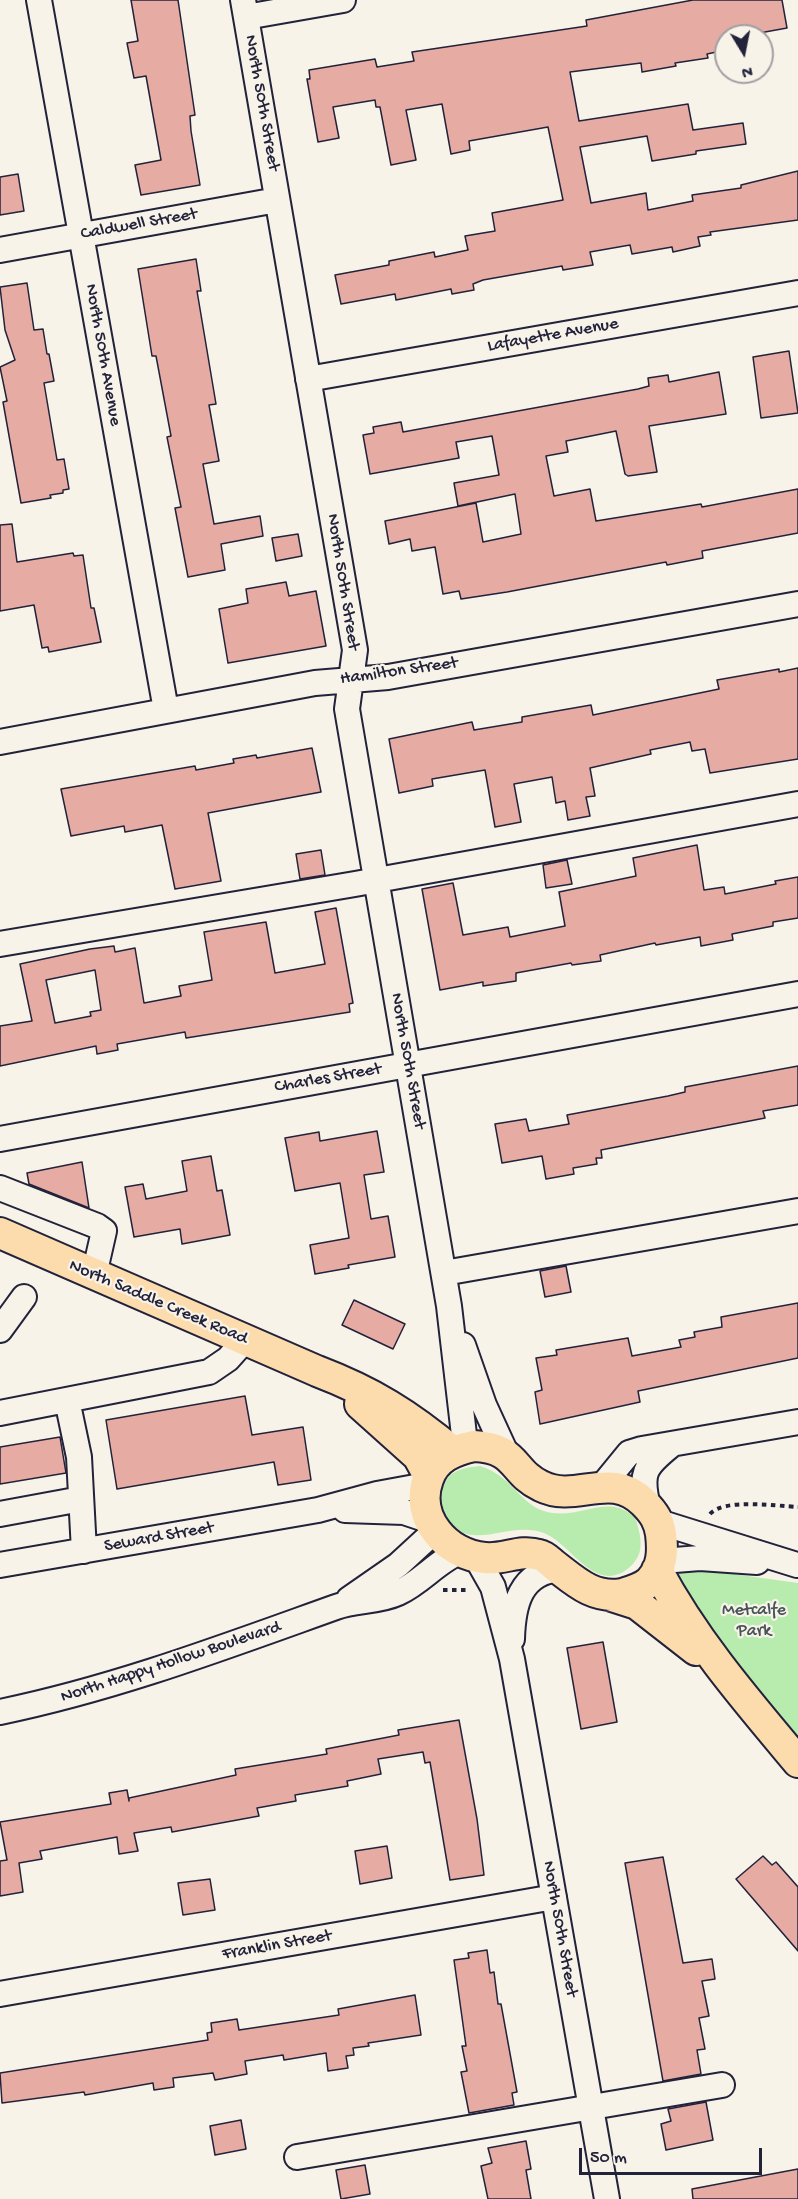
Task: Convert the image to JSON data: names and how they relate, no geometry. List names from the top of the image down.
{
  "streets": {
    "main road": ["North Saddle Creek Road"],
    "street": [
      "North 50th Street",
      "Caldwell Street",
      "Lafayette Avenue",
      "North 50th Avenue",
      "Hamilton Street",
      "Charles Street",
      "Seward Street",
      "North Happy Hollow Boulevard",
      "Franklin Street"
    ]
  },
  "crossings": [
    ["North 50th Street", "Caldwell Street"],
    ["North 50th Street", "Lafayette Avenue"],
    ["North 50th Street", "Hamilton Street"],
    ["North 50th Street", "Charles Street"],
    ["North 50th Street", "North Saddle Creek Road"],
    ["North 50th Street", "North Happy Hollow Boulevard"],
    ["North 50th Street", "Franklin Street"],
    ["Caldwell Street", "North 50th Avenue"],
    ["North 50th Avenue", "Hamilton Street"],
    ["North Saddle Creek Road", "Seward Street"],
    ["Seward Street", "North Happy Hollow Boulevard"]
  ],
  "parks": ["Metcalfe Park"],
  "scale_bar": "50 m",
  "north": "bottom"
}
